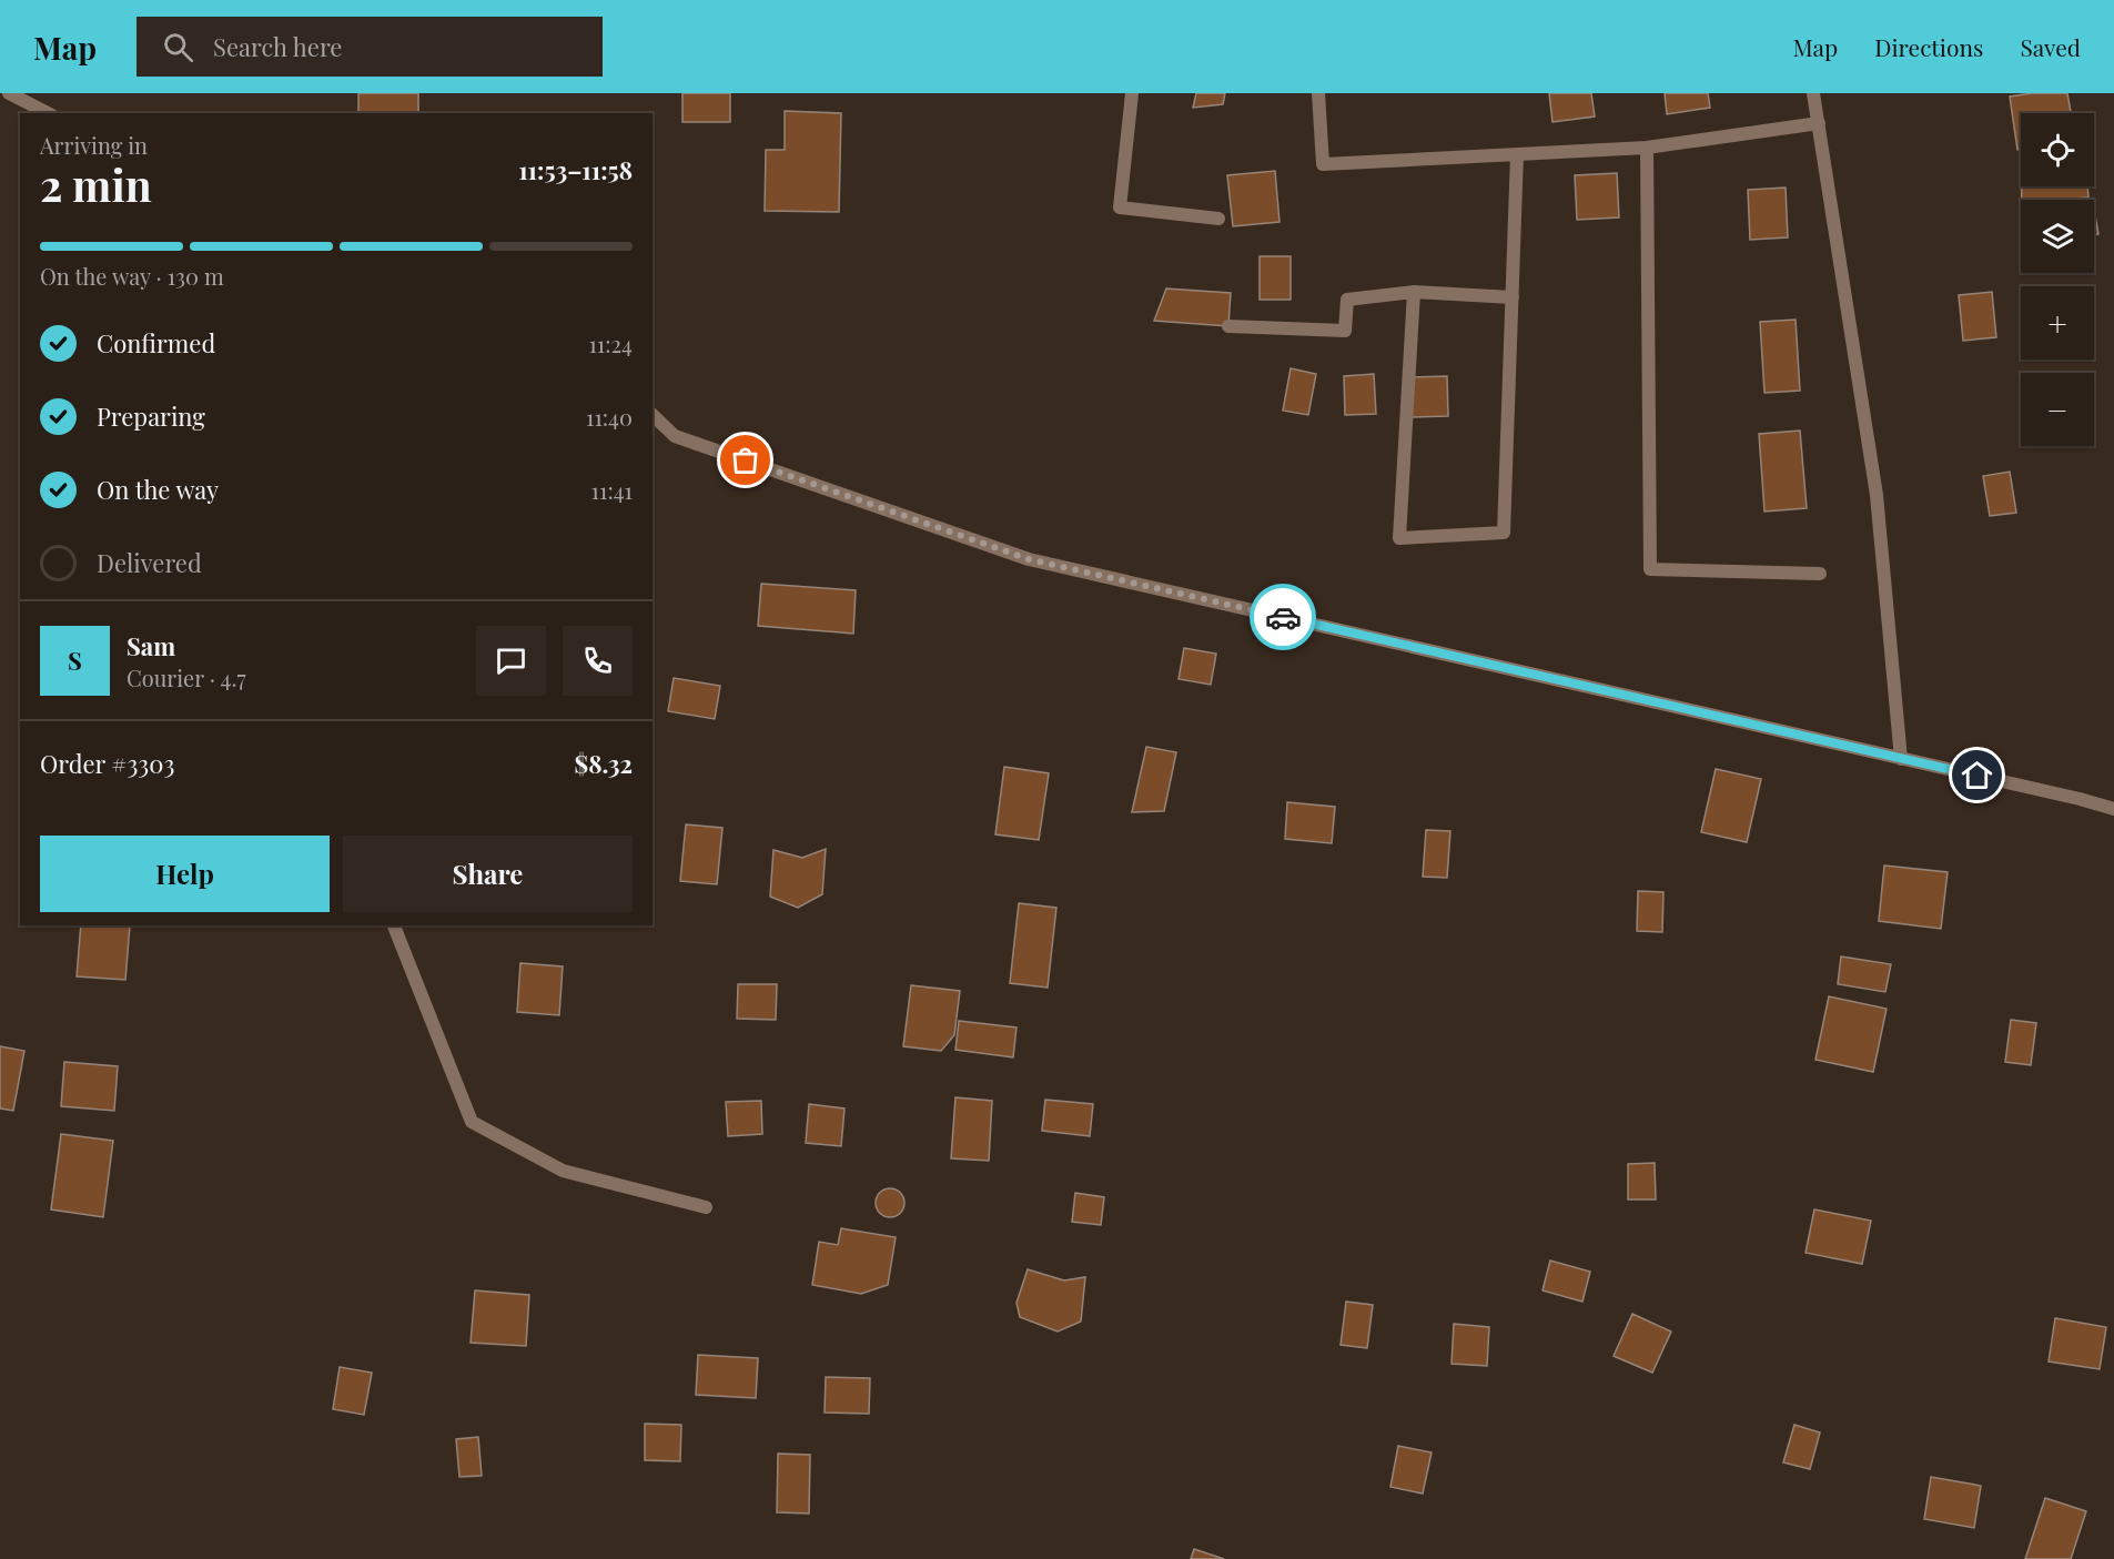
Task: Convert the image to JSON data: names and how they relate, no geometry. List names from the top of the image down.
{
  "page": {
    "header": "Map",
    "search": "Search here",
    "nav": ["Map", "Directions", "Saved"],
    "map_buttons": ["+", "−"],
    "heading": ["2 min", "Arriving in", "11:53–11:58"],
    "panel": [
      "Sam",
      "Courier · 4.7",
      "Order #3303",
      "$8.32"
    ],
    "bar": "On the way · 130 m",
    "list": [
      ["Confirmed", "11:24"],
      ["Preparing", "11:40"],
      ["On the way", "11:41"],
      "Delivered"
    ],
    "round": "S",
    "buttons": ["Help", "Share"]
  }
}
